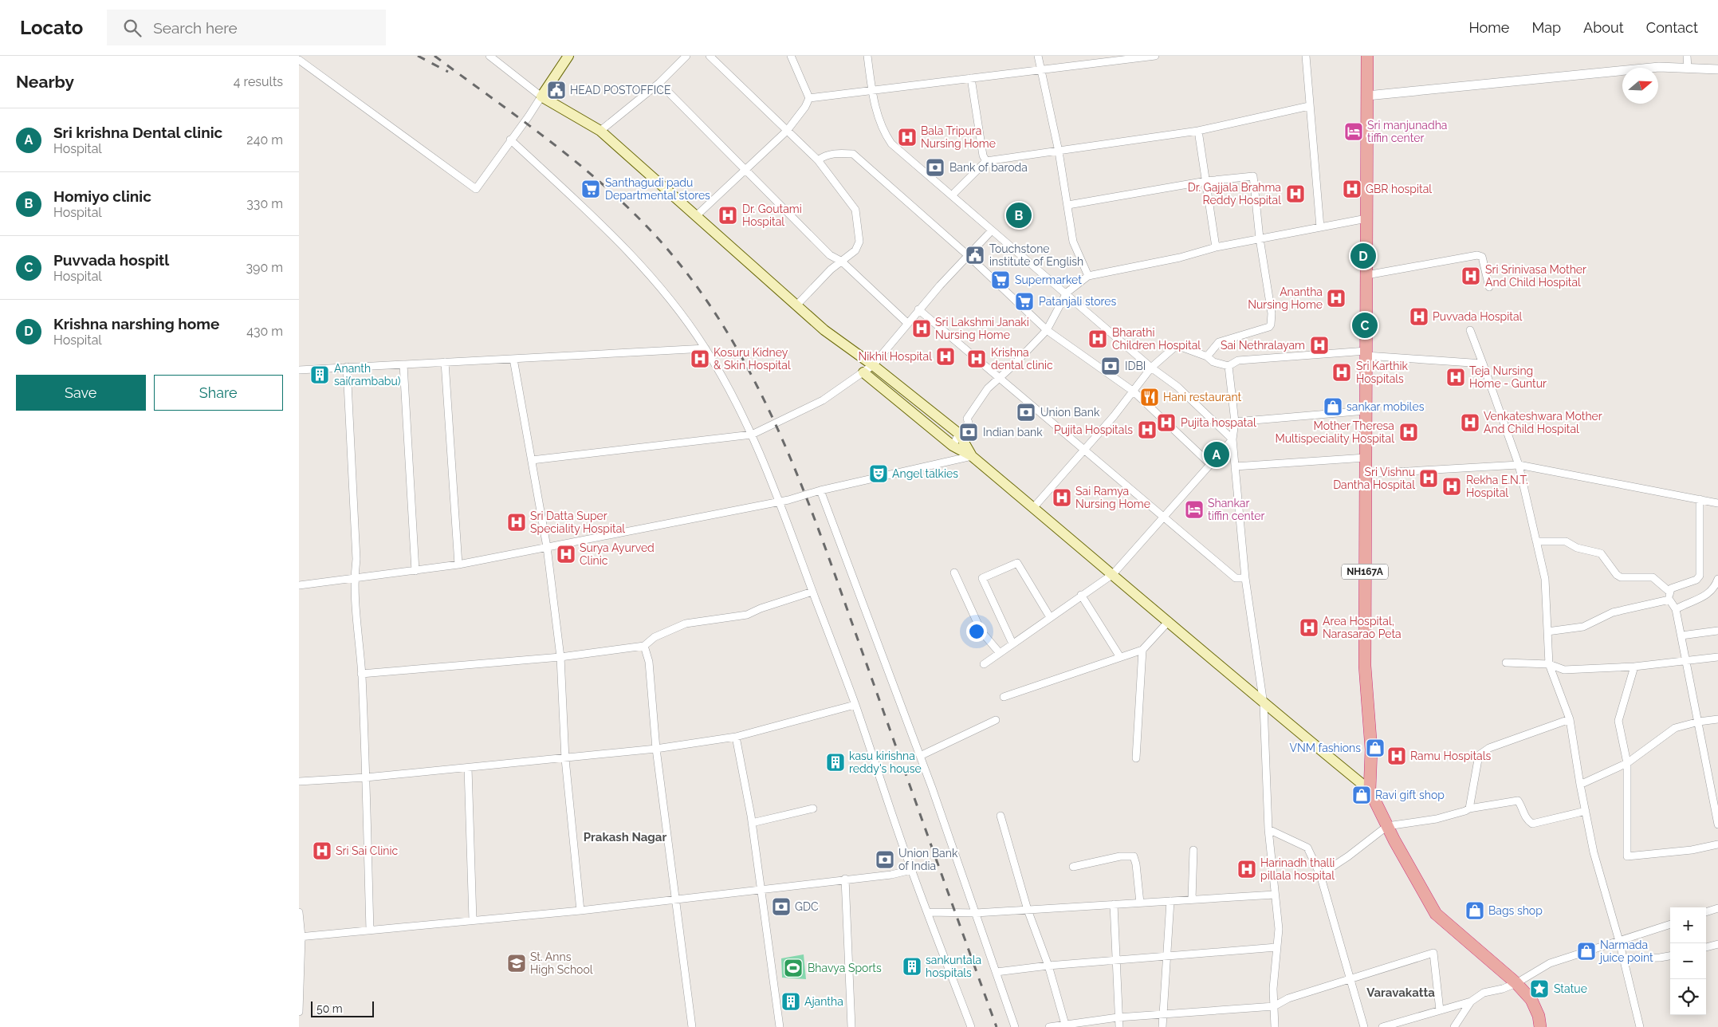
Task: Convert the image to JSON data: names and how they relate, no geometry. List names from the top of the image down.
{
  "streets": {
    "highway": ["NH167A"]
  },
  "districts": ["Prakash Nagar", "Varavakatta"],
  "places": {
    "public building": ["HEAD POSTOFFICE", "Touchstone institute of English"],
    "hotel": ["Sri manjunadha tiffin center", "Shankar tiffin center"],
    "hospital": [
      "Bala Tripura Nursing Home",
      "GBR hospital",
      "Dr. Gajjala Brahma Reddy Hospital",
      "Dr. Goutami Hospital",
      "Sri Srinivasa Mother And Child Hospital",
      "Anantha Nursing Home",
      "Puvvada Hospital",
      "Sri Lakshmi Janaki Nursing Home",
      "Bharathi Children Hospital",
      "Sai Nethralayam",
      "Nikhil Hospital",
      "Kosuru Kidney & Skin Hospital",
      "Krishna dental clinic",
      "Sri Karthik Hospitals",
      "Teja Nursing Home - Guntur",
      "Pujita hospatal",
      "Venkateshwara Mother And Child Hospital",
      "Pujita Hospitals",
      "Mother Theresa Multispeciality Hospital",
      "Sri Vishnu Dantha Hospital",
      "Rekha E.N.T. Hospital",
      "Sai Ramya Nursing Home",
      "Sri Datta Super Speciality Hospital",
      "Surya Ayurved Clinic",
      "Area Hospital, Narasarao Peta",
      "Ramu Hospitals",
      "Sri Sai Clinic",
      "Harinadh thalli pillala hospital"
    ],
    "bank": [
      "Bank of baroda",
      "IDBI",
      "Union Bank",
      "Indian bank",
      "Union Bank of India",
      "GDC"
    ],
    "supermarket": ["Santhagudi padu Departmental stores", "Supermarket", "Patanjali stores"],
    "building": [
      "Ananth sai(rambabu)",
      "kasu kirishna reddy's house",
      "sankuntala hospitals",
      "Ajantha"
    ],
    "restaurant": ["Hani restaurant"],
    "shop": [
      "sankar mobiles",
      "VNM fashions",
      "Ravi gift shop",
      "Bags shop",
      "Narmada juice point"
    ],
    "theatre": ["Angel talkies"],
    "school or university": ["St. Anns High School"],
    "sports": ["Bhavya Sports"],
    "place": ["Statue"]
  },
  "scale_bar": "50 m",
  "north": "right",
  "page": {
    "header": "Locato",
    "search": "Search here",
    "nav": [
      "Home",
      "Map",
      "About",
      "Contact"
    ],
    "heading": ["Nearby", "4 results"],
    "list": [
      {
        "mark": "A",
        "name": "Sri krishna Dental clinic",
        "note": "Hospital",
        "value": "240 m"
      },
      {
        "mark": "B",
        "name": "Homiyo clinic",
        "note": "Hospital",
        "value": "330 m"
      },
      {
        "mark": "C",
        "name": "Puvvada hospitl",
        "note": "Hospital",
        "value": "390 m"
      },
      {
        "mark": "D",
        "name": "Krishna narshing home",
        "note": "Hospital",
        "value": "430 m"
      }
    ],
    "pins": [
      "B",
      "D",
      "C",
      "A"
    ],
    "buttons": ["Save", "Share"],
    "map_buttons": ["+", "−"],
    "scale": "50 m"
  }
}
